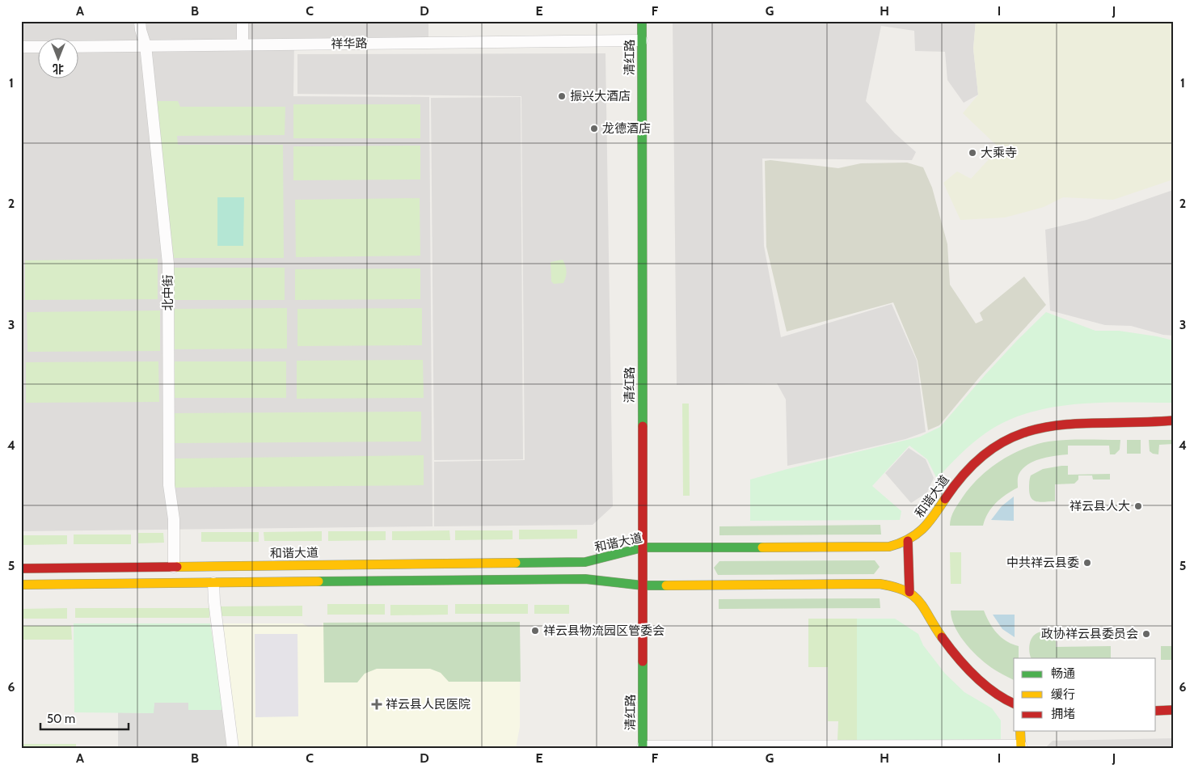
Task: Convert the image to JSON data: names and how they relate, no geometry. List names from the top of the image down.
{
  "streets": {
    "main road": ["清红路", "和谐大道"],
    "street": ["祥华路", "北中街"]
  },
  "crossings": [
    ["祥华路", "清红路"],
    ["祥华路", "北中街"],
    ["清红路", "和谐大道"],
    ["北中街", "和谐大道"]
  ],
  "places": {
    "other": [
      "振兴大酒店",
      "龙德酒店",
      "大乘寺",
      "祥云县人大",
      "中共祥云县委",
      "祥云县物流园区管委会",
      "政协祥云县委员会"
    ],
    "health": ["祥云县人民医院"]
  },
  "legend": ["畅通", "缓行", "拥堵"],
  "scale_bar": "50 m",
  "north": "bottom",
  "grid": {
    "columns": [
      "A",
      "B",
      "C",
      "D",
      "E",
      "F",
      "G",
      "H",
      "I",
      "J"
    ],
    "rows": [
      "1",
      "2",
      "3",
      "4",
      "5",
      "6"
    ]
  }
}
